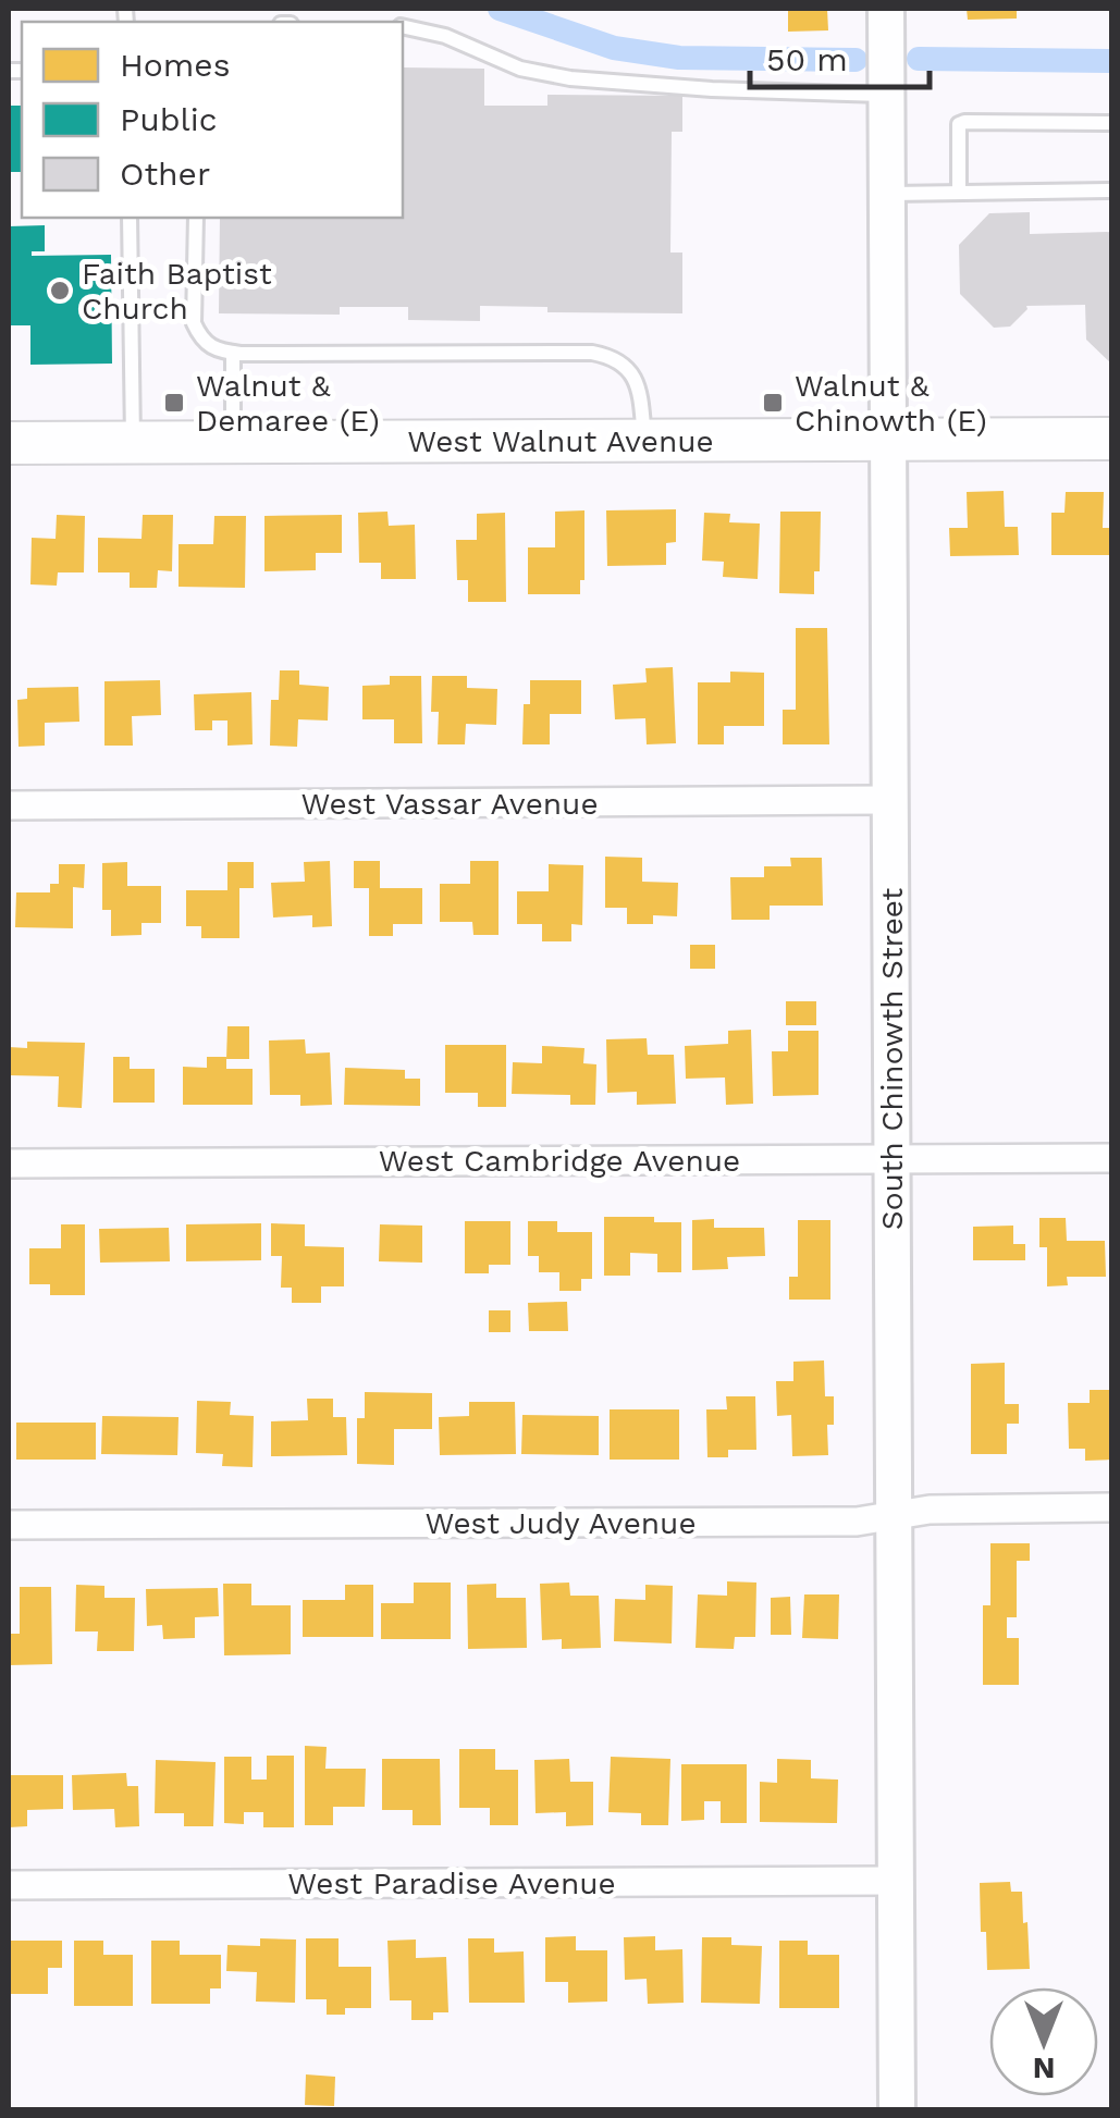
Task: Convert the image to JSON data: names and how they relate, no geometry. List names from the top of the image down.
{
  "streets": {
    "main road": ["West Walnut Avenue"],
    "street": [
      "West Vassar Avenue",
      "South Chinowth Street",
      "West Cambridge Avenue",
      "West Judy Avenue",
      "West Paradise Avenue"
    ]
  },
  "crossings": [
    ["West Walnut Avenue", "South Chinowth Street"],
    ["West Vassar Avenue", "South Chinowth Street"],
    ["South Chinowth Street", "West Cambridge Avenue"],
    ["South Chinowth Street", "West Judy Avenue"],
    ["South Chinowth Street", "West Paradise Avenue"]
  ],
  "places": {
    "other": ["Faith Baptist Church"],
    "transit": ["Walnut & Demaree (E)", "Walnut & Chinowth (E)"]
  },
  "legend": ["Homes", "Public", "Other"],
  "scale_bar": "50 m",
  "north": "bottom"
}
